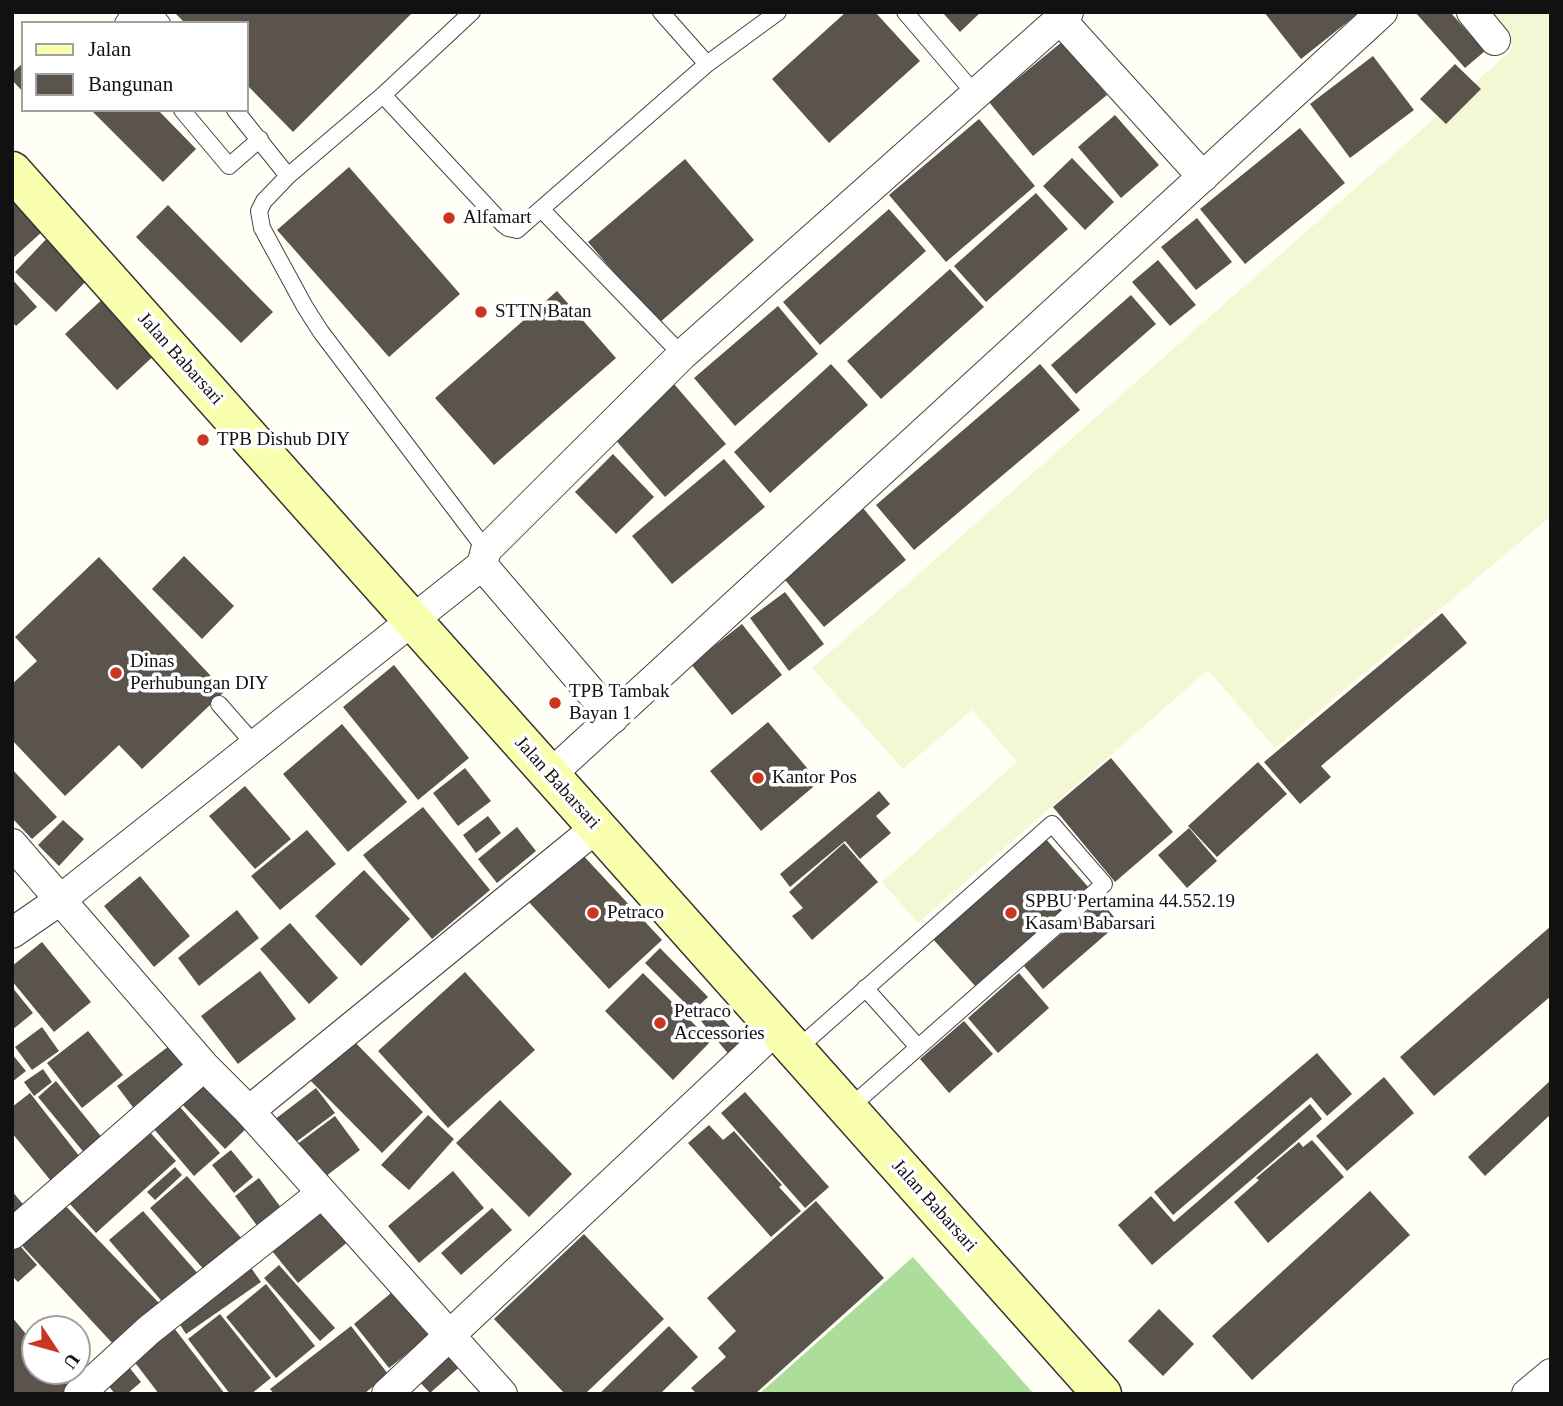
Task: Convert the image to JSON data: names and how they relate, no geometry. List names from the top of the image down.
{
  "streets": {
    "street": ["Jalan Babarsari"]
  },
  "places": [
    "Alfamart",
    "STTN Batan",
    "TPB Dishub DIY",
    "Dinas Perhubungan DIY",
    "TPB Tambak Bayan 1",
    "Kantor Pos",
    "Petraco",
    "SPBU Pertamina 44.552.19 Kasam Babarsari",
    "Petraco Accessories"
  ],
  "legend": ["Jalan", "Bangunan"],
  "north": "bottom right"
}
